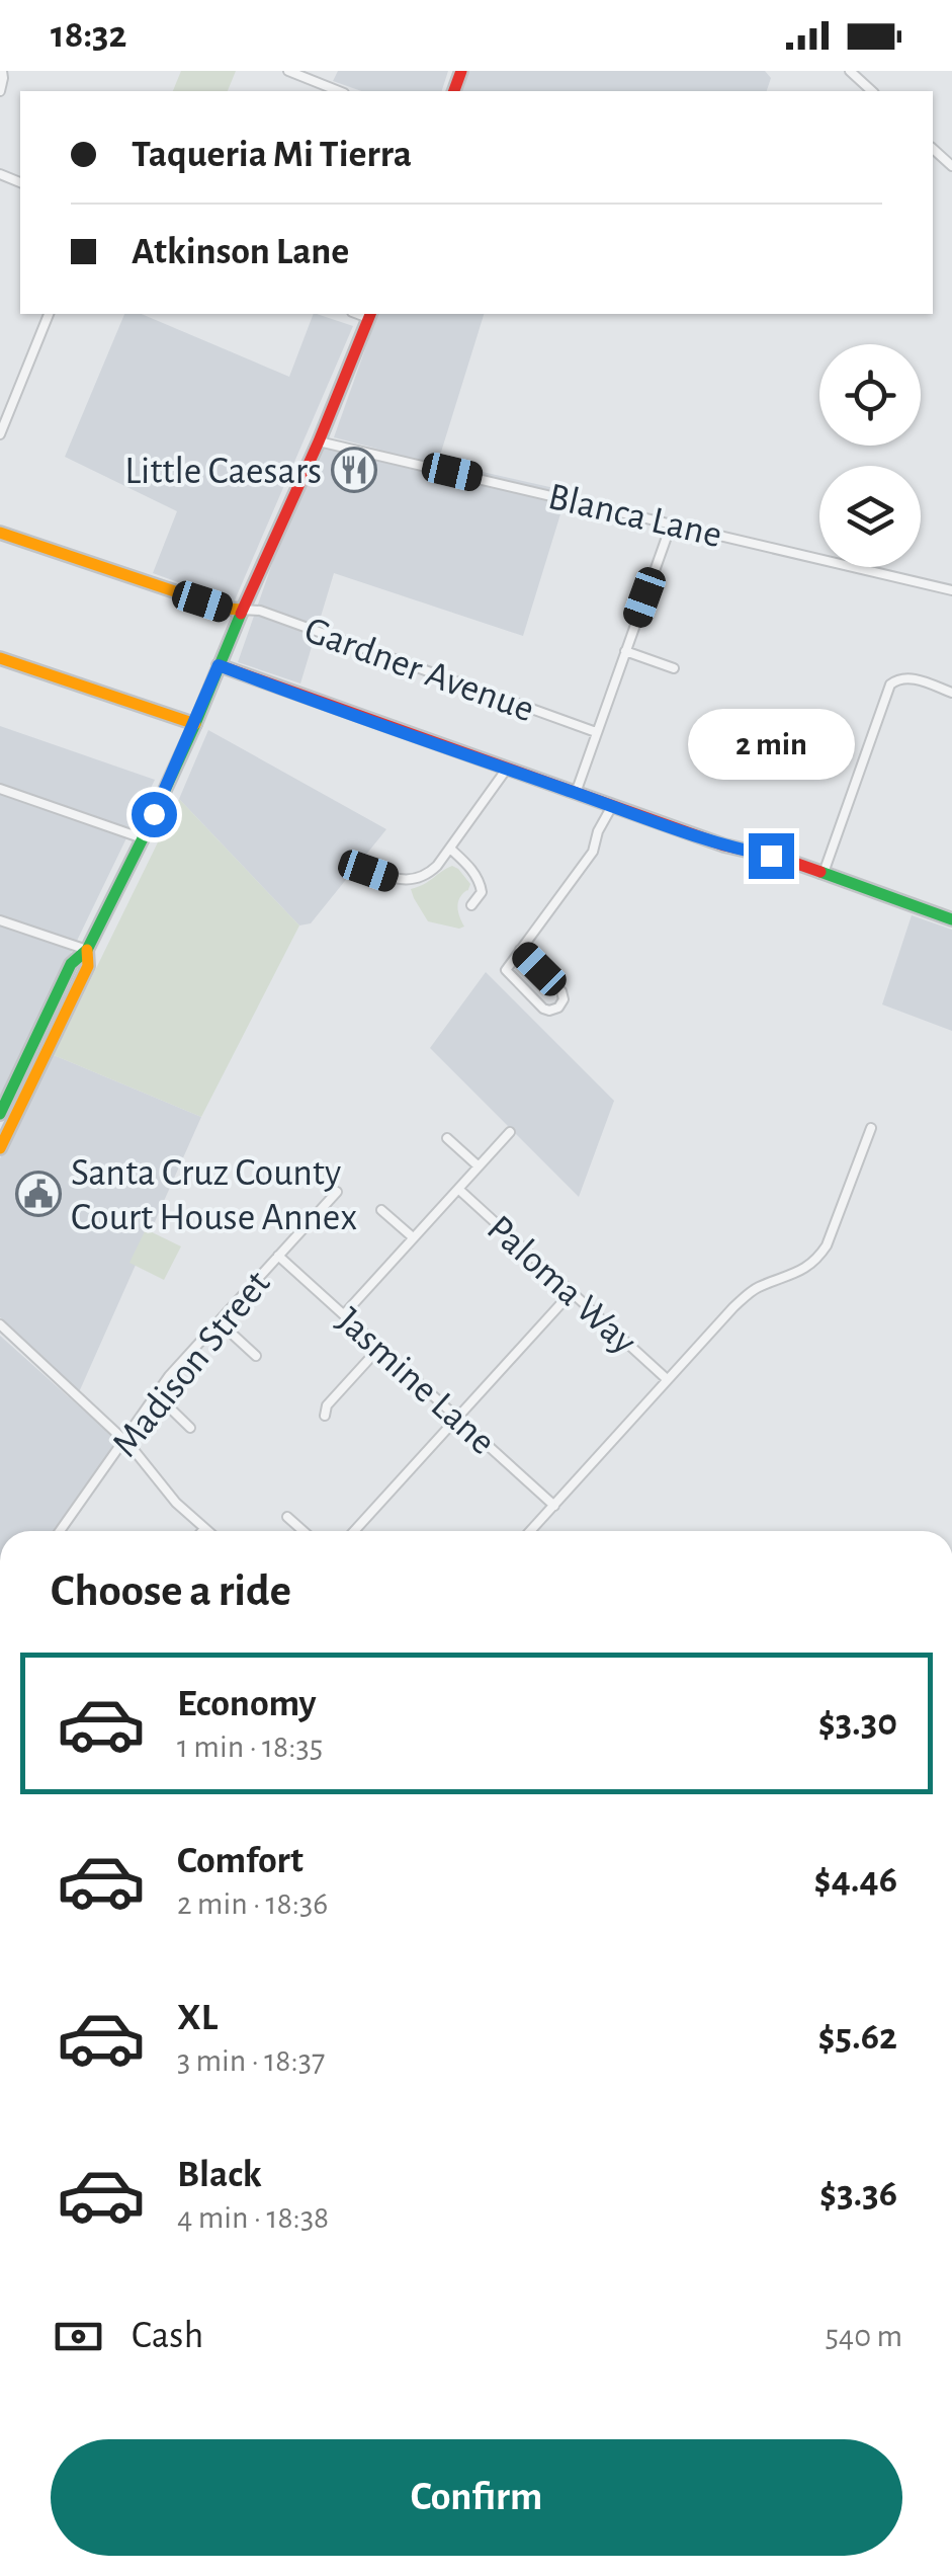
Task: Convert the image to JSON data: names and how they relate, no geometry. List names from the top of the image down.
{
  "streets": {
    "street": [
      "Blanca Lane",
      "Gardner Avenue",
      "Paloma Way",
      "Madison Street",
      "Jasmine Lane"
    ]
  },
  "crossings": [
    ["Madison Street", "Jasmine Lane"]
  ],
  "places": {
    "restaurant": ["Little Caesars"],
    "public building": ["Santa Cruz County Court House Annex"]
  },
  "page": {
    "status": "18:32",
    "banner": ["Taqueria Mi Tierra", "Atkinson Lane"],
    "bubble": "2 min",
    "heading": "Choose a ride",
    "list": [
      {
        "name": "Economy",
        "note": "1 min · 18:35",
        "value": "$3.30"
      },
      {
        "name": "Comfort",
        "note": "2 min · 18:36",
        "value": "$4.46"
      },
      {
        "name": "XL",
        "note": "3 min · 18:37",
        "value": "$5.62"
      },
      {
        "name": "Black",
        "note": "4 min · 18:38",
        "value": "$3.36"
      }
    ],
    "pay": ["Cash", "540 m"],
    "buttons": "Confirm"
  }
}
